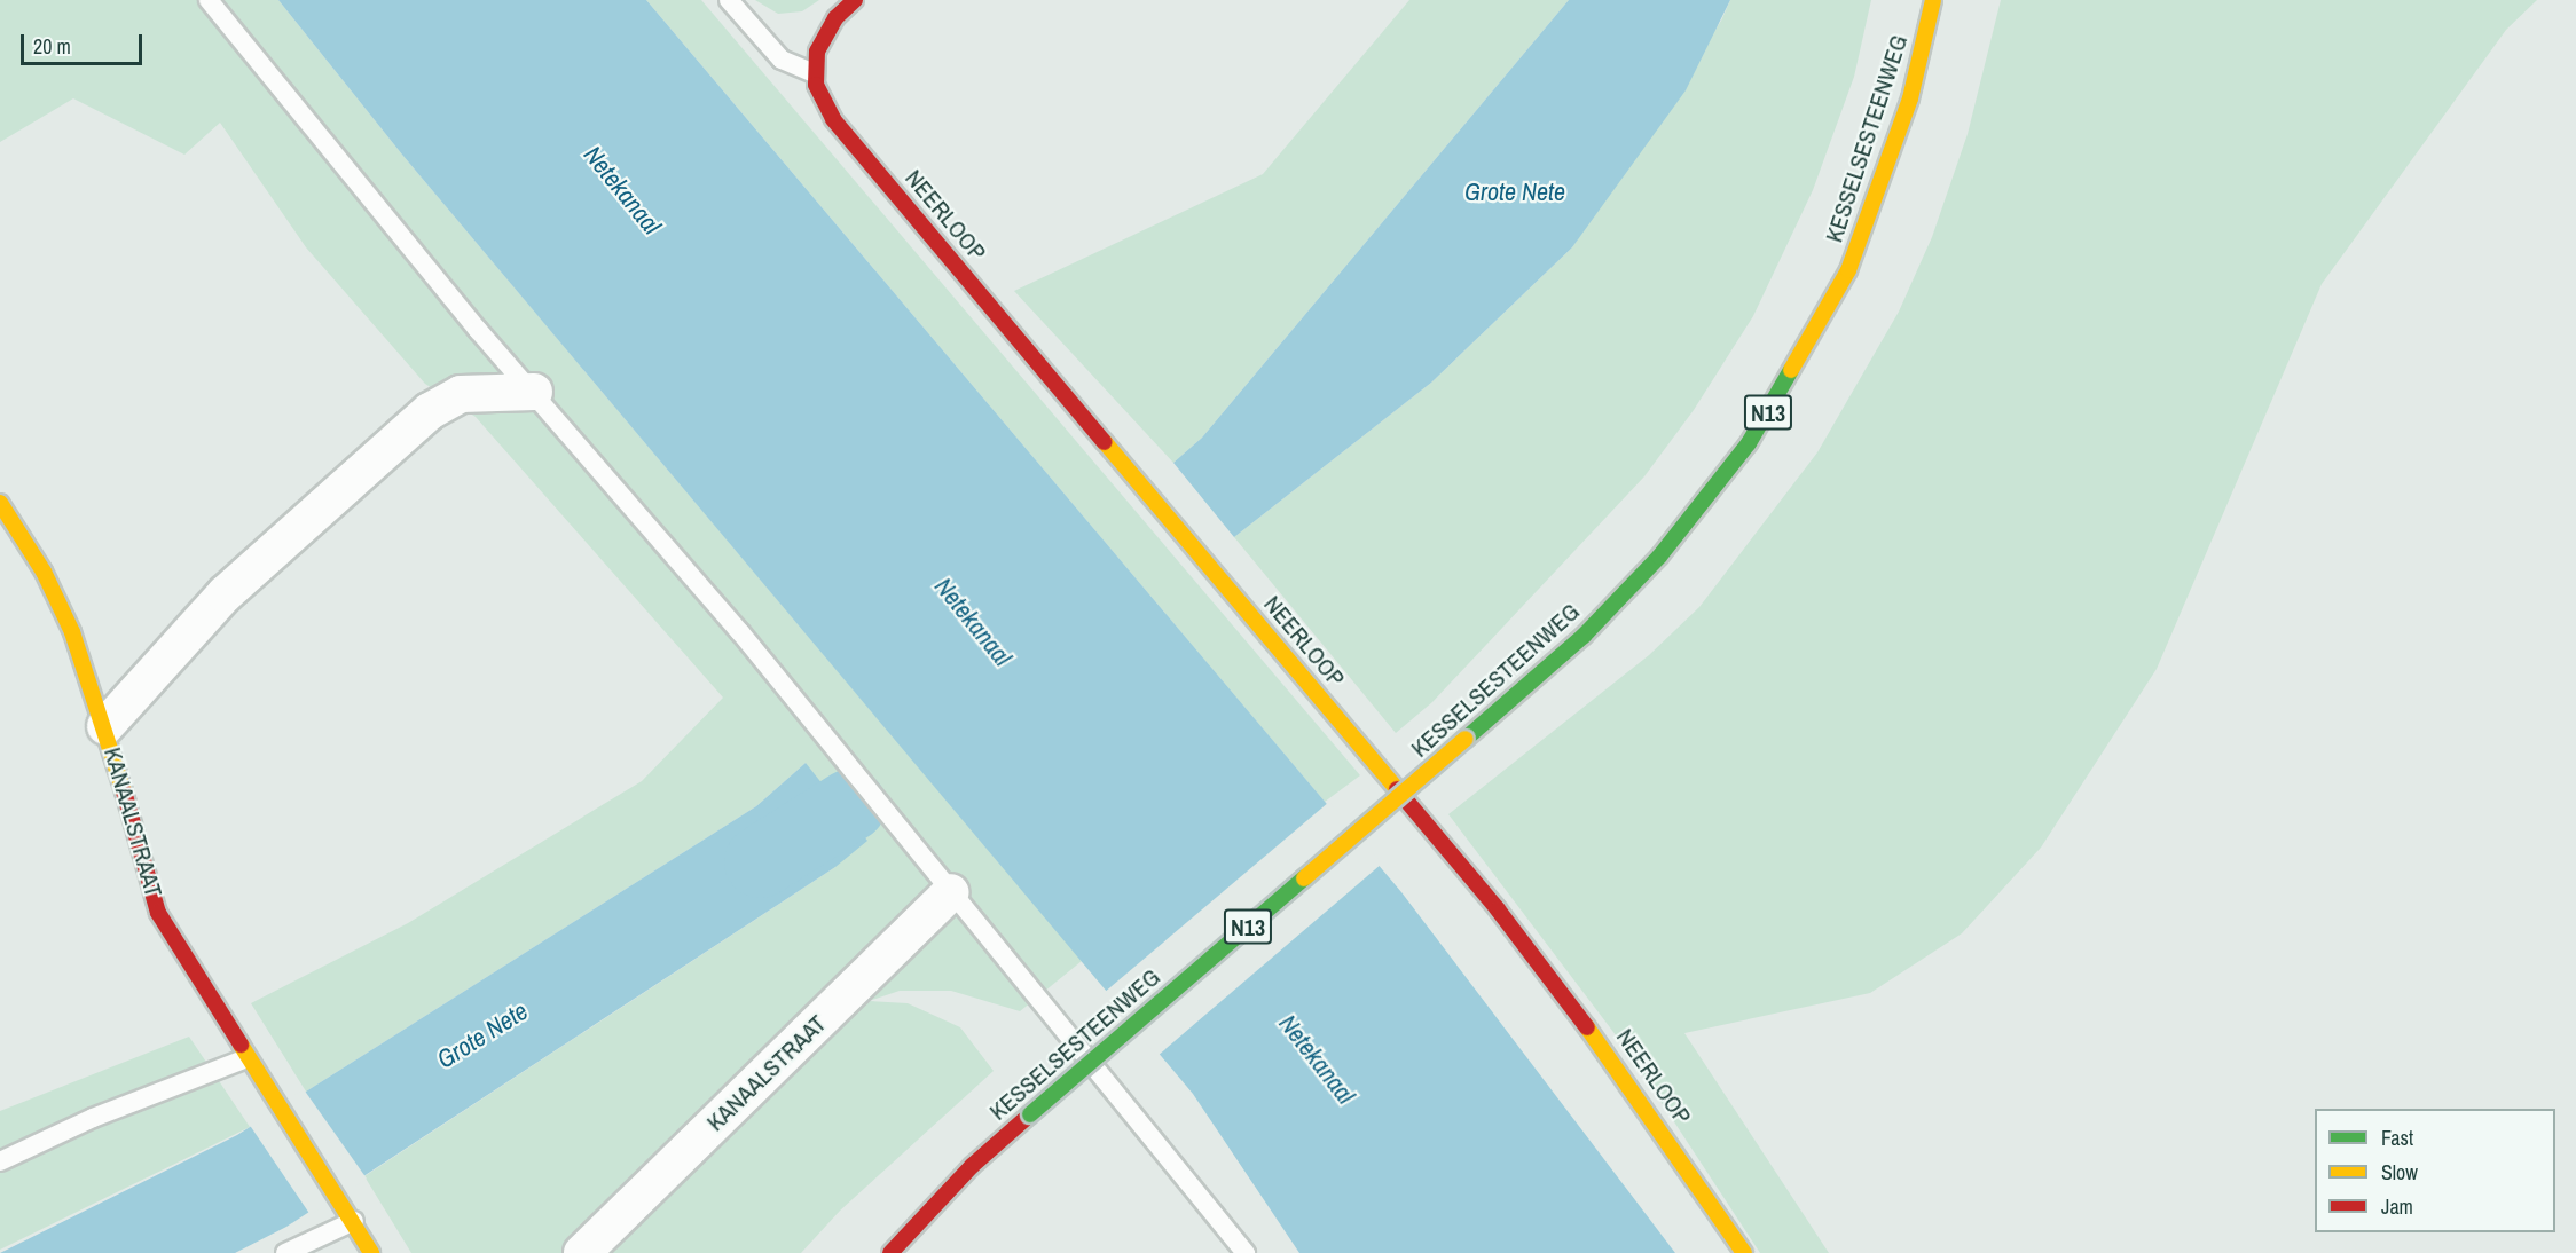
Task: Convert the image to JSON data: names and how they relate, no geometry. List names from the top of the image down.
{
  "streets": {
    "street": [
      "KESSELSESTEENWEG",
      "NEERLOOP",
      "N13",
      "KANAALSTRAAT"
    ]
  },
  "water": ["Netekanaal", "Grote Nete"],
  "legend": ["Fast", "Slow", "Jam"],
  "scale_bar": "20 m"
}
